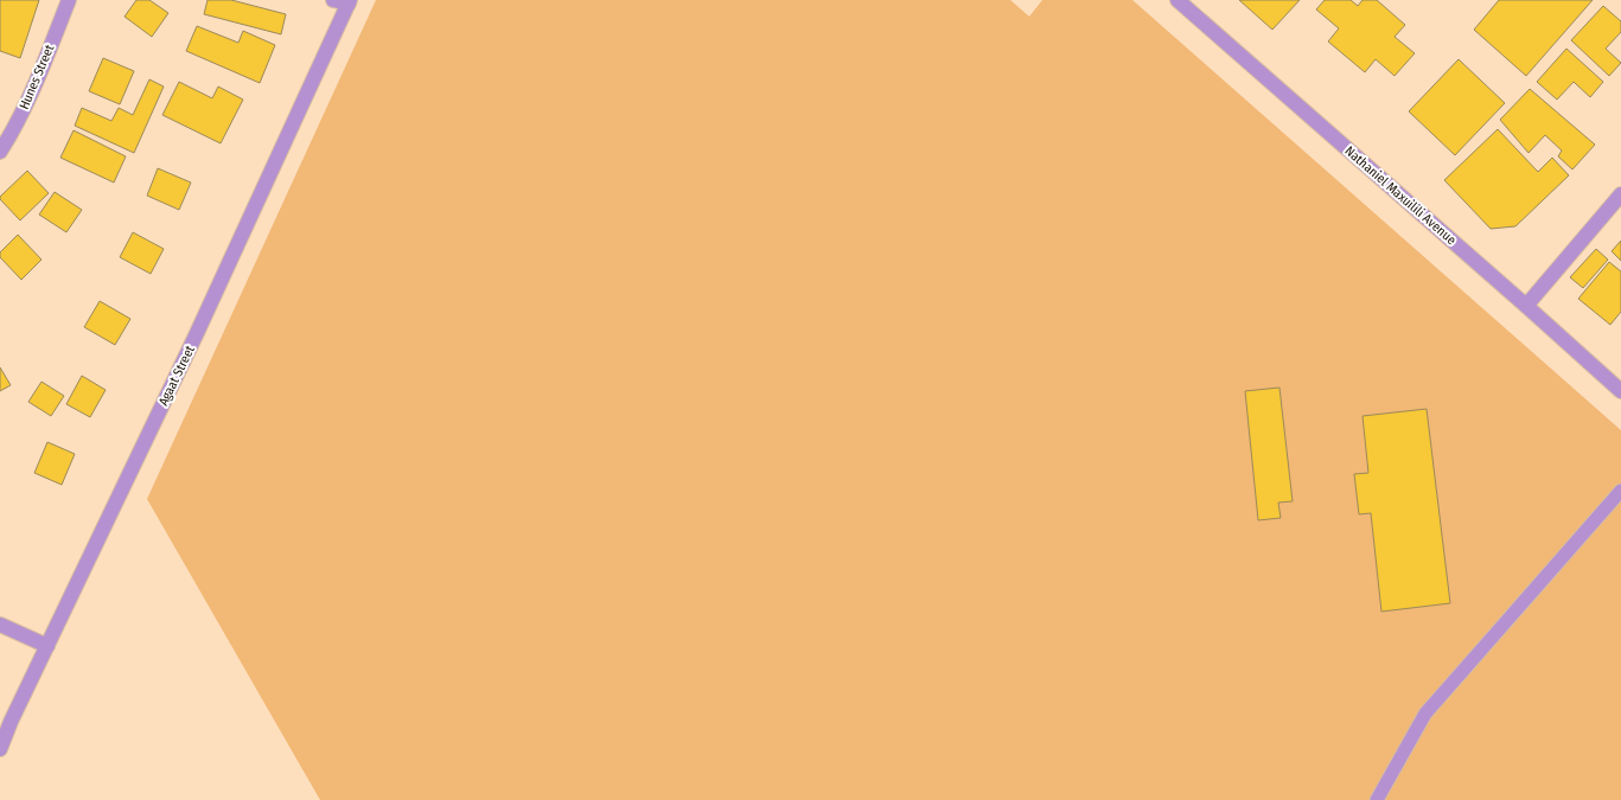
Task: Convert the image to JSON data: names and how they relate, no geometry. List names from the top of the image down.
{
  "streets": {
    "street": ["Hunes Street", "Nathaniel Maxuilili Avenue", "Agaat Street"]
  }
}
